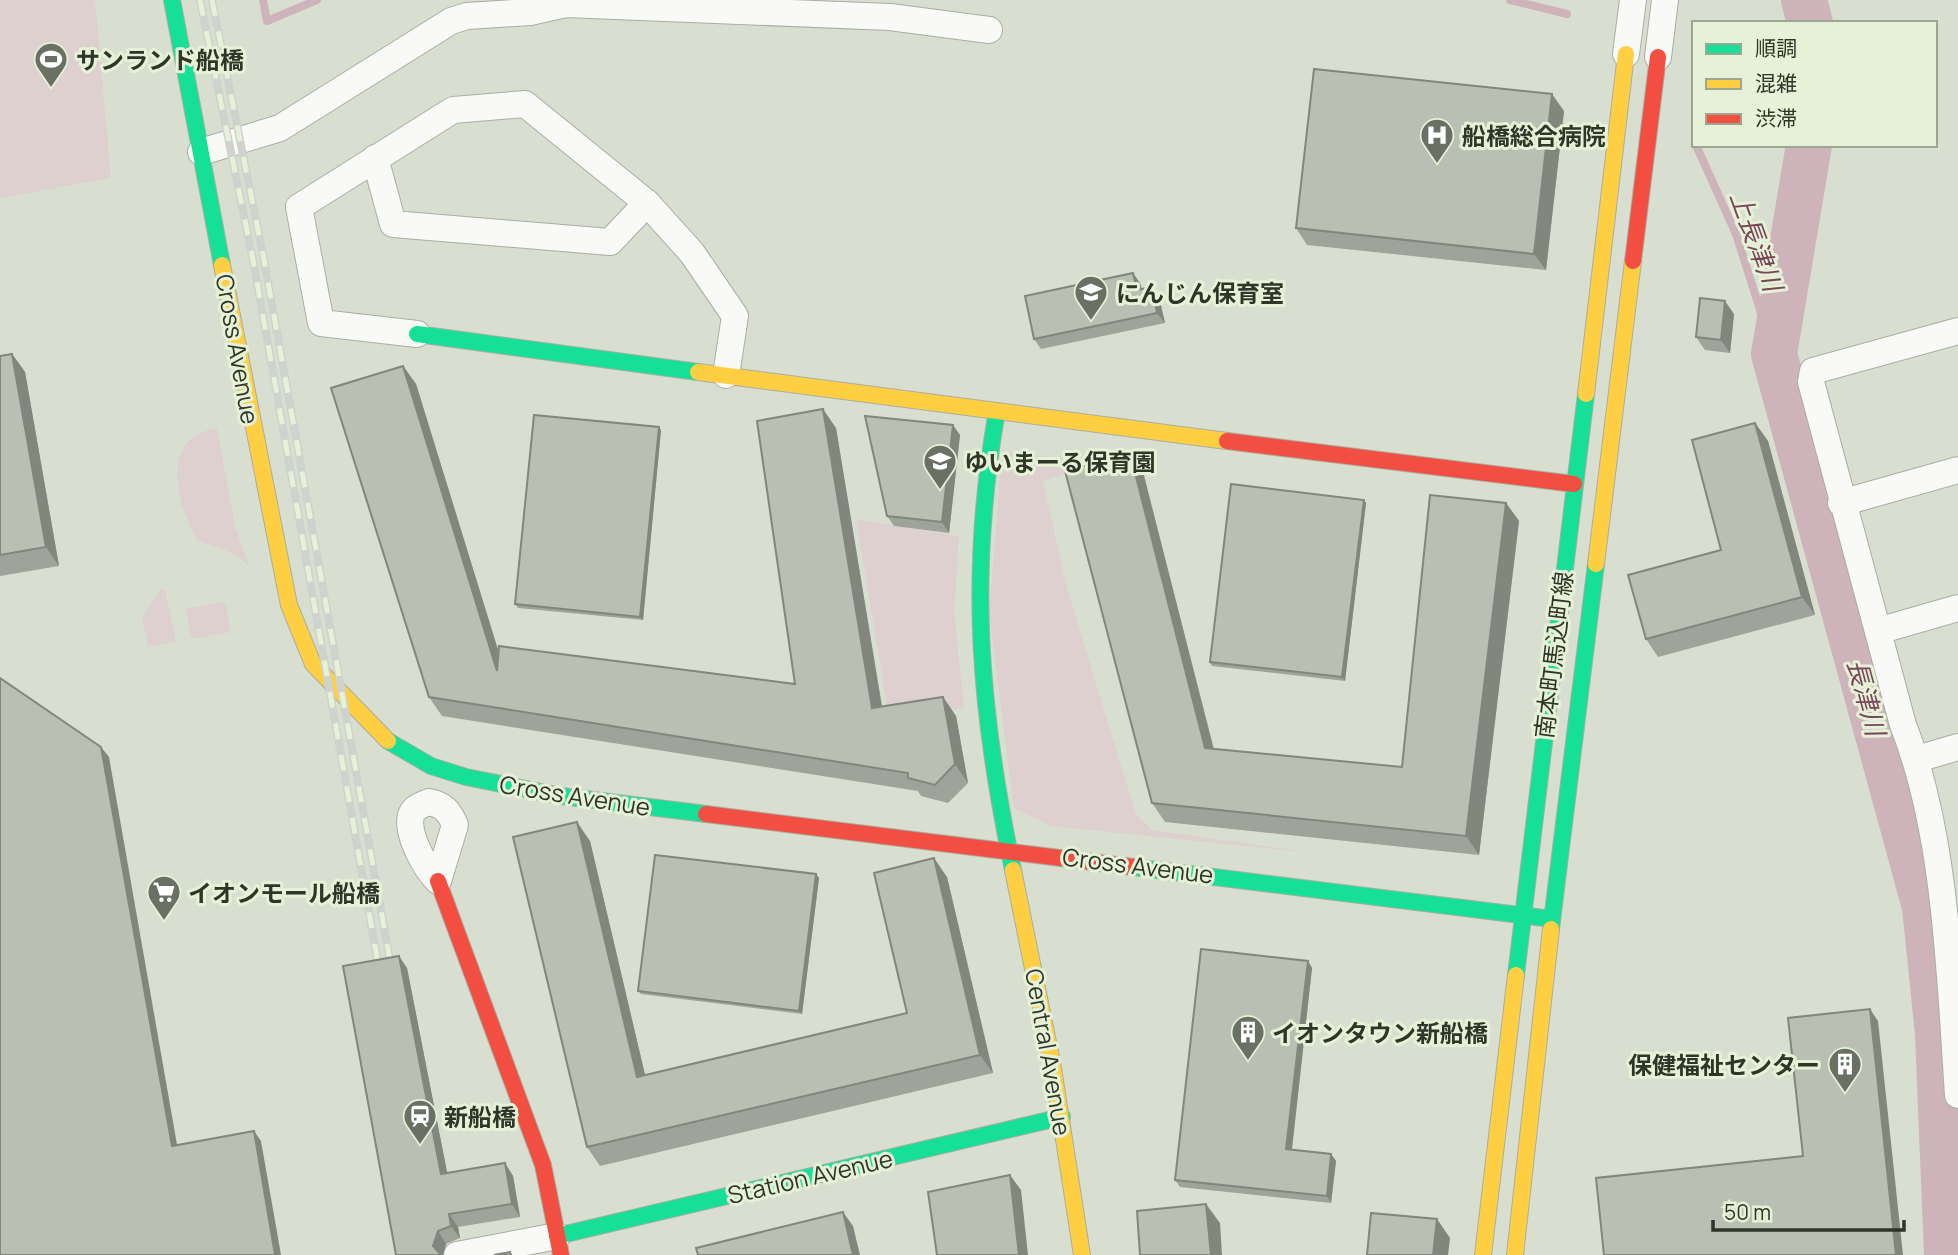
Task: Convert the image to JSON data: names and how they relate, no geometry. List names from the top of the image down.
{
  "streets": {
    "street": [
      "Cross Avenue",
      "南本町馬込町線",
      "Central Avenue",
      "Station Avenue"
    ]
  },
  "crossings": [
    ["Cross Avenue", "南本町馬込町線"],
    ["Cross Avenue", "Central Avenue"],
    ["Central Avenue", "Station Avenue"]
  ],
  "water": ["上長津川", "長津川"],
  "places": {
    "sports": ["サンランド船橋"],
    "hospital": ["船橋総合病院"],
    "school or university": ["にんじん保育室", "ゆいまーる保育園"],
    "supermarket": ["イオンモール船橋"],
    "building": ["イオンタウン新船橋", "保健福祉センター"],
    "station": ["新船橋"]
  },
  "legend": ["順調", "混雑", "渋滞"],
  "scale_bar": "50 m"
}
